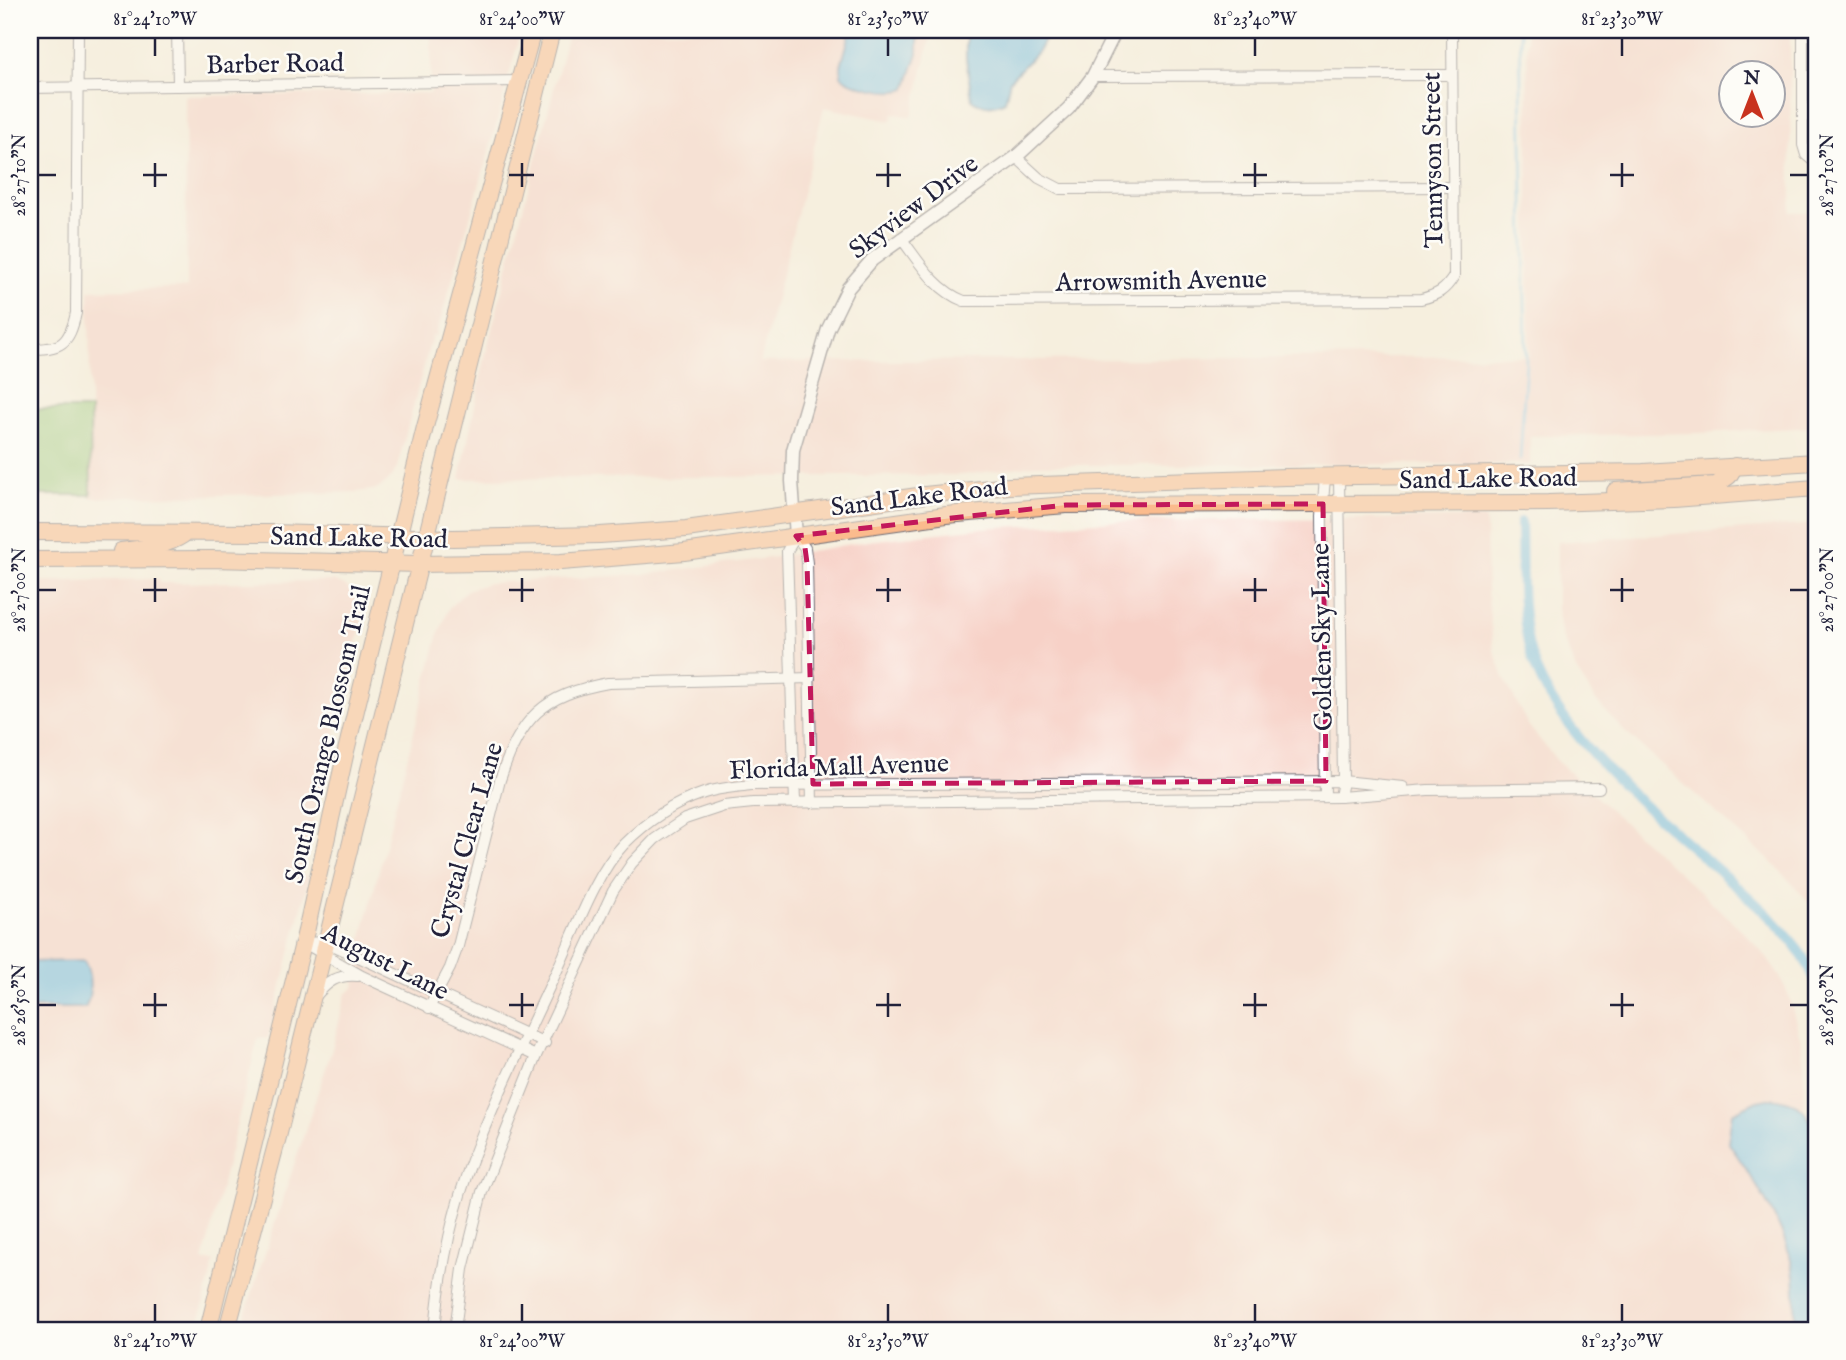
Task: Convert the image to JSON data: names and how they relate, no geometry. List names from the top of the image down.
{
  "streets": {
    "main road": ["Sand Lake Road", "South Orange Blossom Trail"],
    "street": [
      "Barber Road",
      "Tennyson Street",
      "Skyview Drive",
      "Arrowsmith Avenue",
      "Golden Sky Lane",
      "Florida Mall Avenue",
      "Crystal Clear Lane",
      "August Lane"
    ]
  },
  "crossings": [
    ["Barber Road", "South Orange Blossom Trail"],
    ["Tennyson Street", "Arrowsmith Avenue"],
    ["Skyview Drive", "Arrowsmith Avenue"],
    ["Skyview Drive", "Sand Lake Road"],
    ["Sand Lake Road", "Golden Sky Lane"],
    ["Sand Lake Road", "South Orange Blossom Trail"],
    ["Golden Sky Lane", "Florida Mall Avenue"],
    ["South Orange Blossom Trail", "August Lane"],
    ["Florida Mall Avenue", "August Lane"],
    ["Crystal Clear Lane", "August Lane"]
  ],
  "north": "top",
  "coordinates": [
    "81°24'10\"W",
    "81°24'00\"W",
    "81°23'50\"W",
    "81°23'40\"W",
    "81°23'30\"W",
    "28°27'10\"N",
    "28°27'00\"N",
    "28°26'50\"N"
  ]
}
